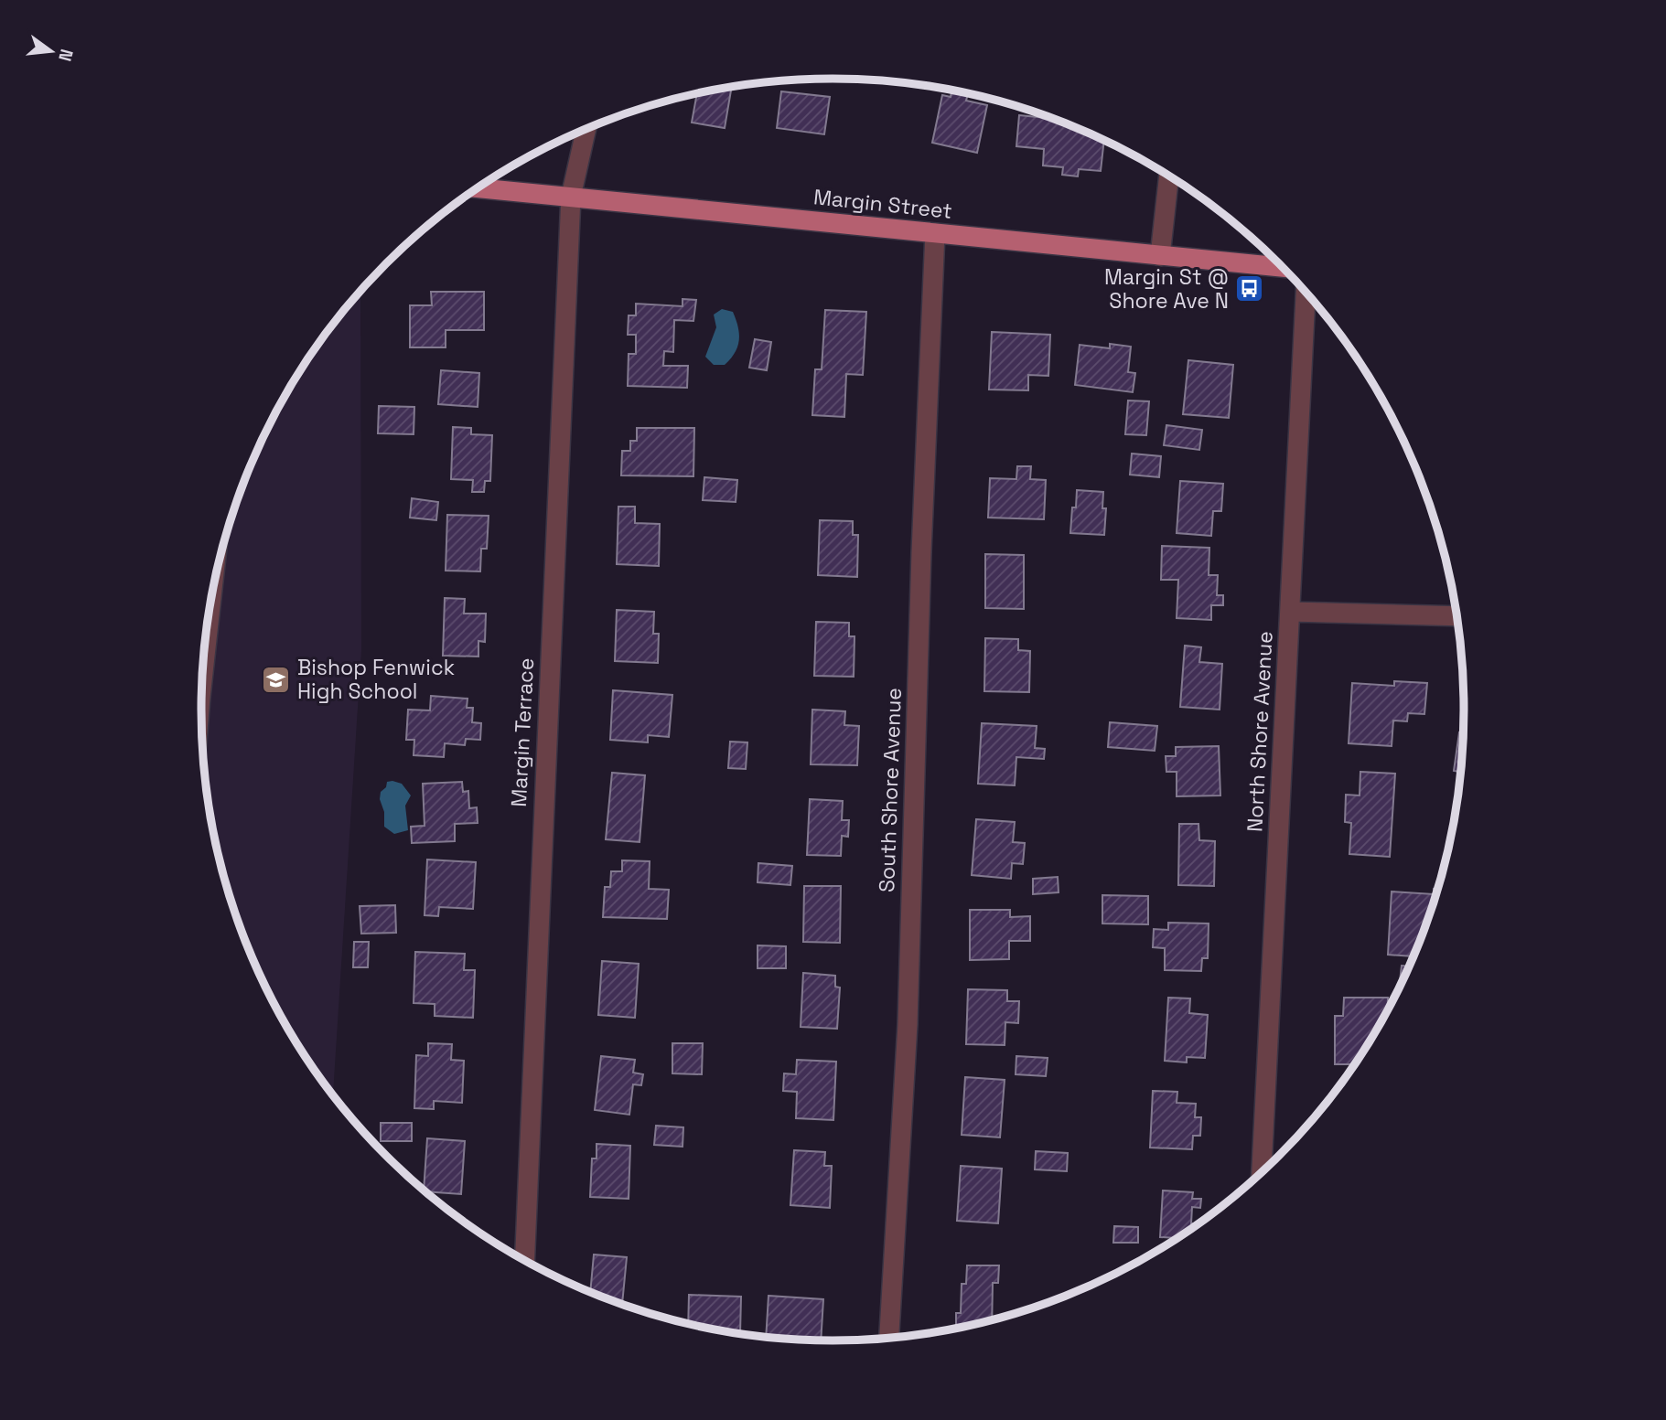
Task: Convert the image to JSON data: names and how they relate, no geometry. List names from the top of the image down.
{
  "streets": {
    "main road": ["Margin Street"],
    "street": ["North Shore Avenue", "Margin Terrace", "South Shore Avenue"]
  },
  "crossings": [
    ["Margin Street", "Margin Terrace"],
    ["Margin Street", "South Shore Avenue"]
  ],
  "places": {
    "bus stop": ["Margin St @ Shore Ave N"],
    "school or university": ["Bishop Fenwick High School"]
  },
  "north": "right"
}
